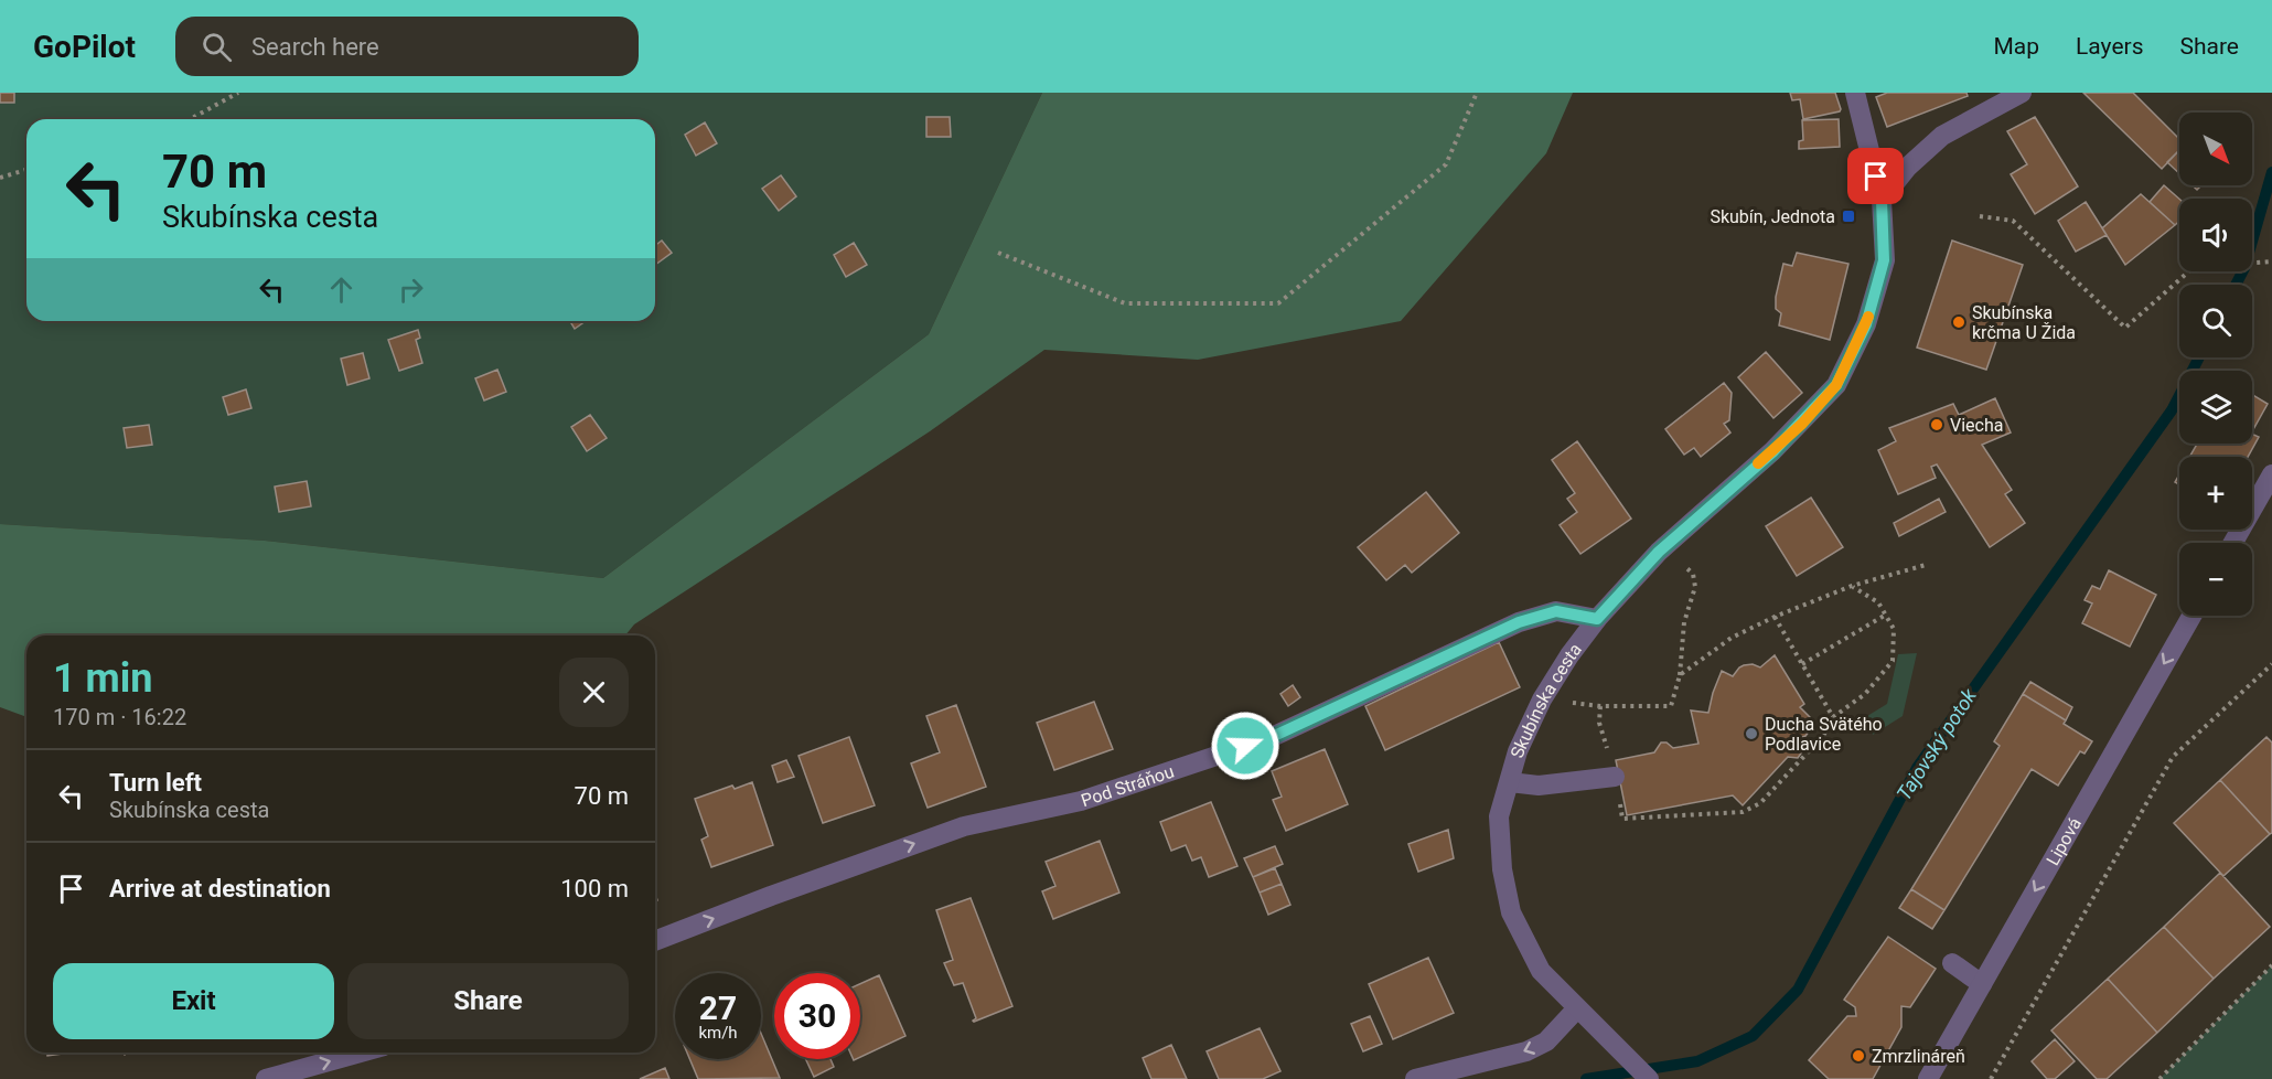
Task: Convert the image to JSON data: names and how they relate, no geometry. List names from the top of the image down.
{
  "streets": {
    "street": ["Skubínska cesta", "Pod Stráňou", "Lipová"]
  },
  "crossings": [
    ["Skubínska cesta", "Pod Stráňou"]
  ],
  "one_way": ["Pod Stráňou", "Lipová"],
  "water": ["Tajovský potok"],
  "places": {
    "transit": ["Skubín, Jednota"],
    "other": [
      "Skubínska krčma U Žida",
      "Viecha",
      "Ducha Svätého Podlavice",
      "Zmrzlináreň"
    ]
  },
  "north": "bottom right",
  "page": {
    "header": "GoPilot",
    "search": "Search here",
    "nav": ["Map", "Layers", "Share"],
    "map_buttons": ["+", "−"],
    "turn": ["70 m", "Skubínska cesta"],
    "heading": ["1 min", "170 m · 16:22"],
    "list": [
      {
        "name": "Turn left",
        "note": "Skubínska cesta",
        "value": "70 m"
      },
      {
        "name": "Arrive at destination",
        "value": "100 m"
      }
    ],
    "buttons": ["Exit", "Share"],
    "speed": "27 km/h",
    "limit": "30"
  }
}
